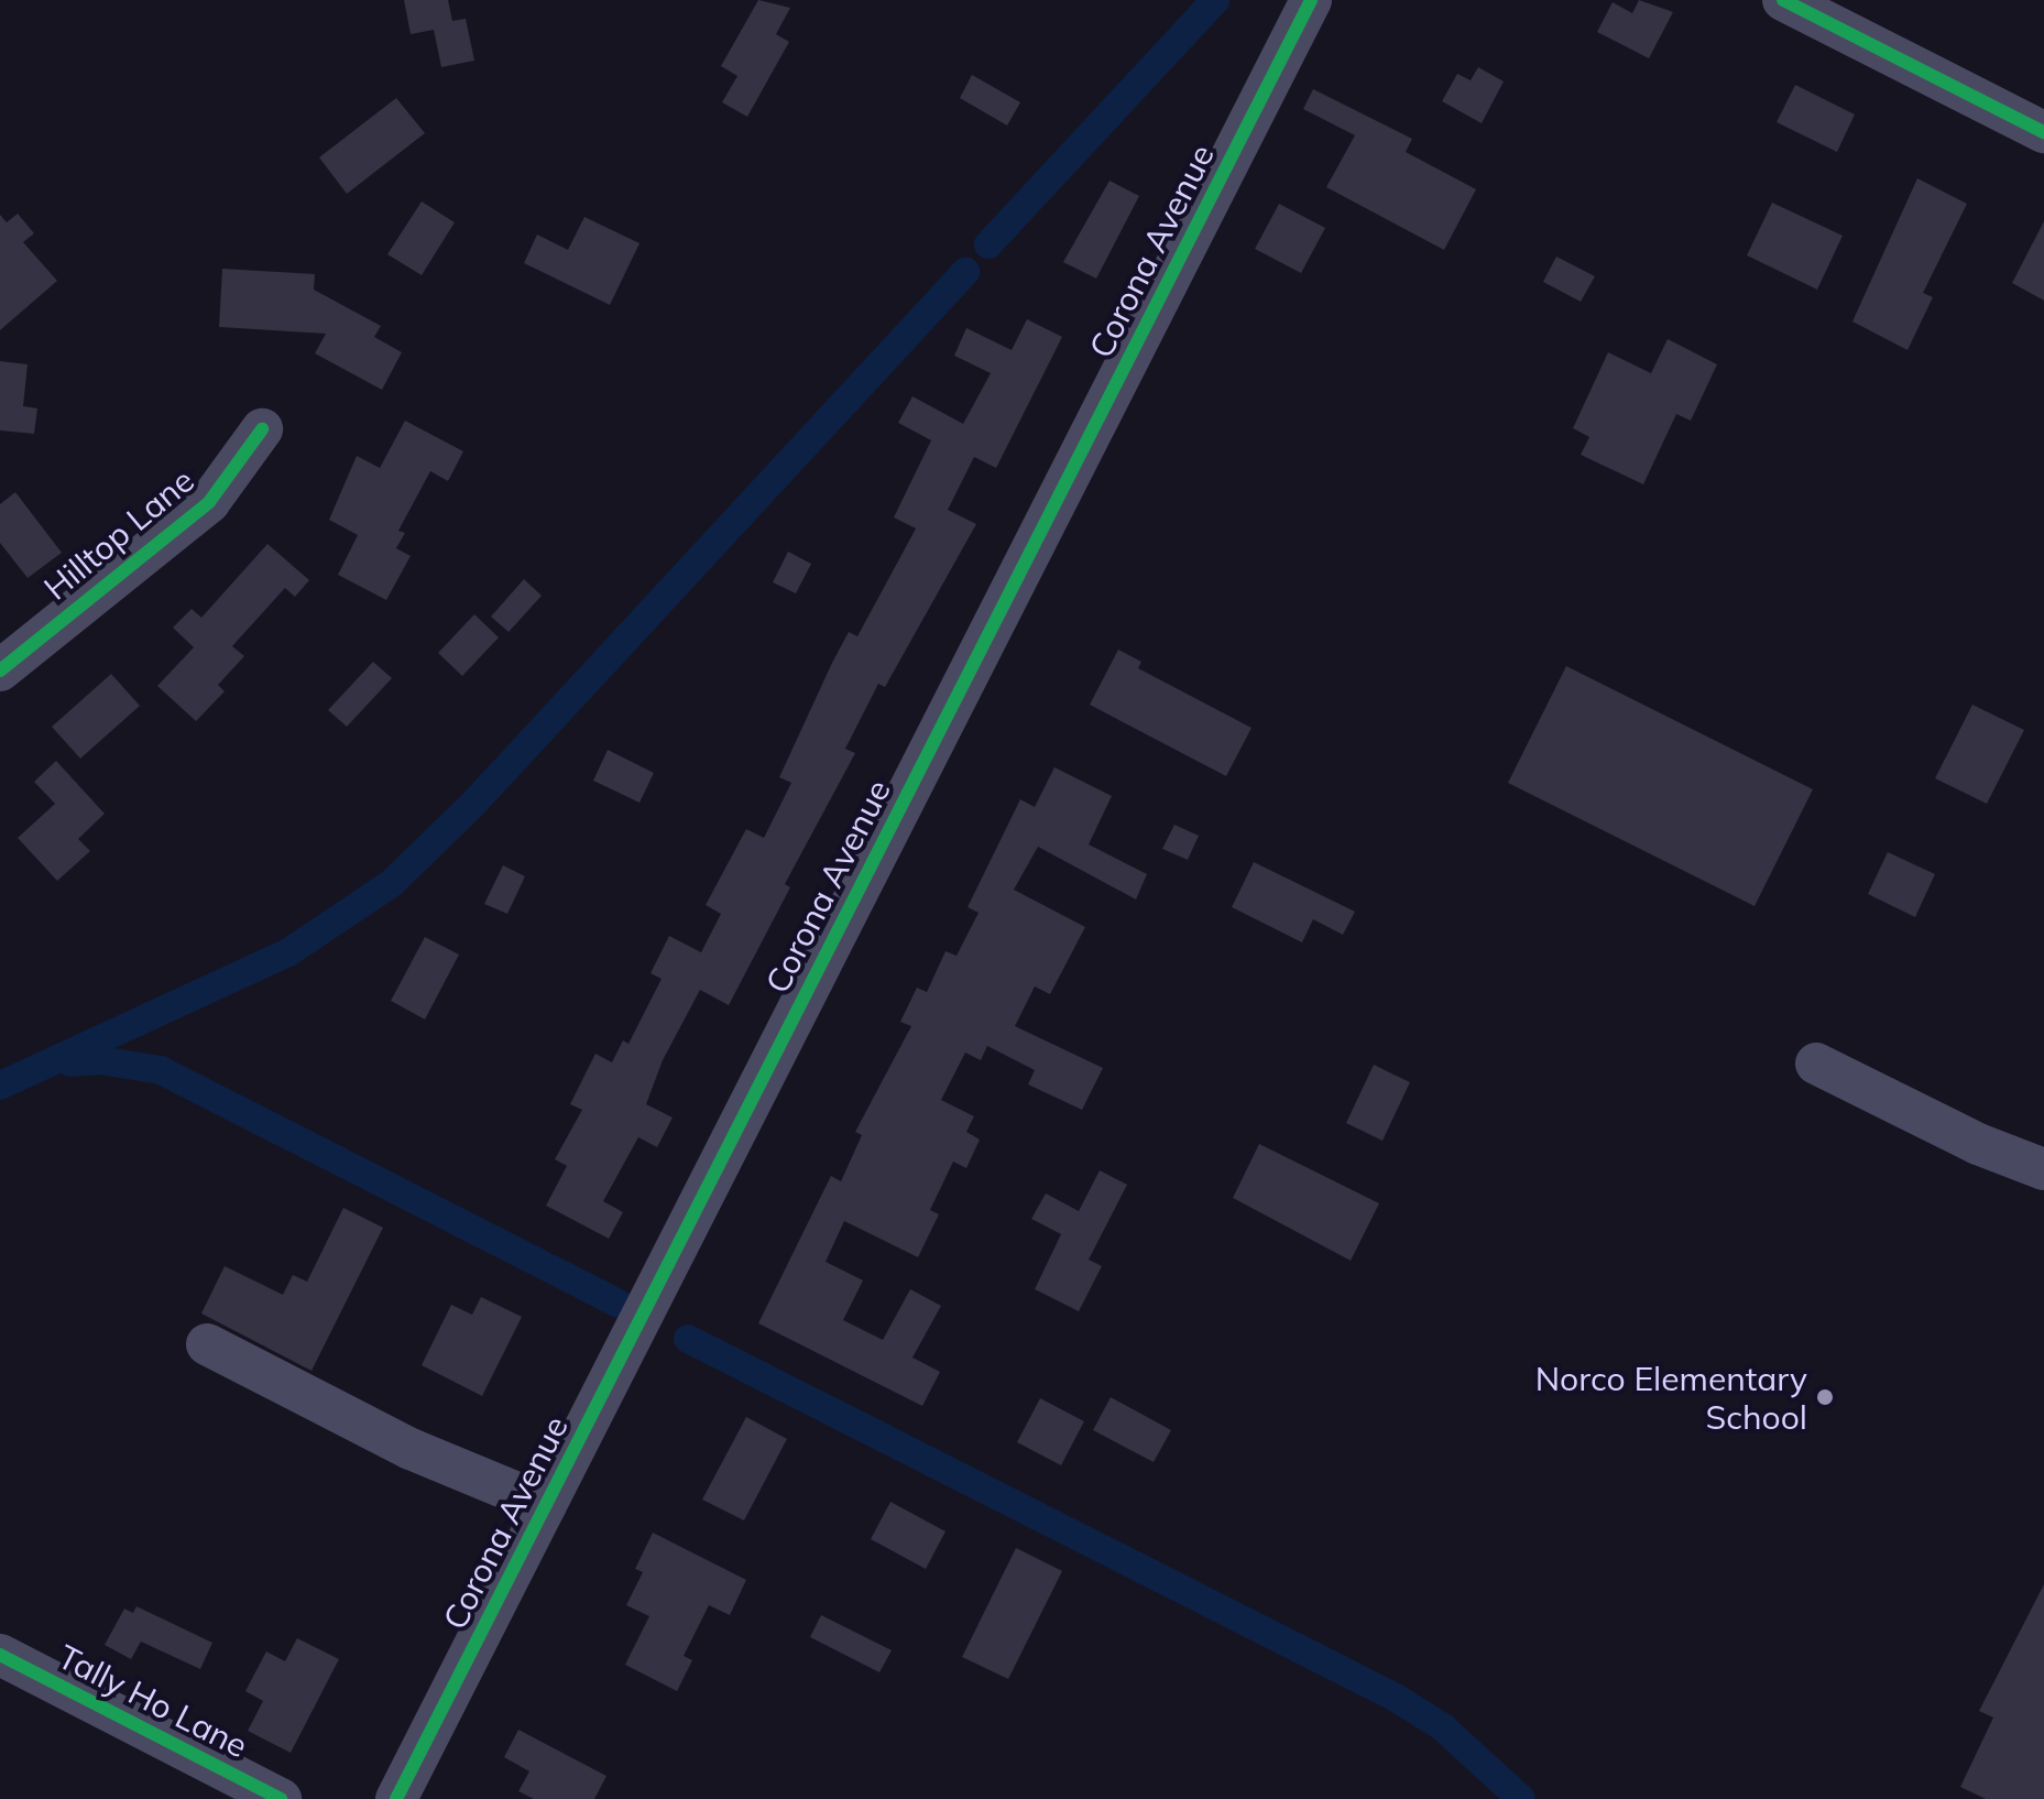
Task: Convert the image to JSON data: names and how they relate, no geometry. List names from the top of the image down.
{
  "streets": {
    "street": ["Corona Avenue", "Hilltop Lane", "Tally Ho Lane"]
  },
  "places": ["Norco Elementary School"]
}
